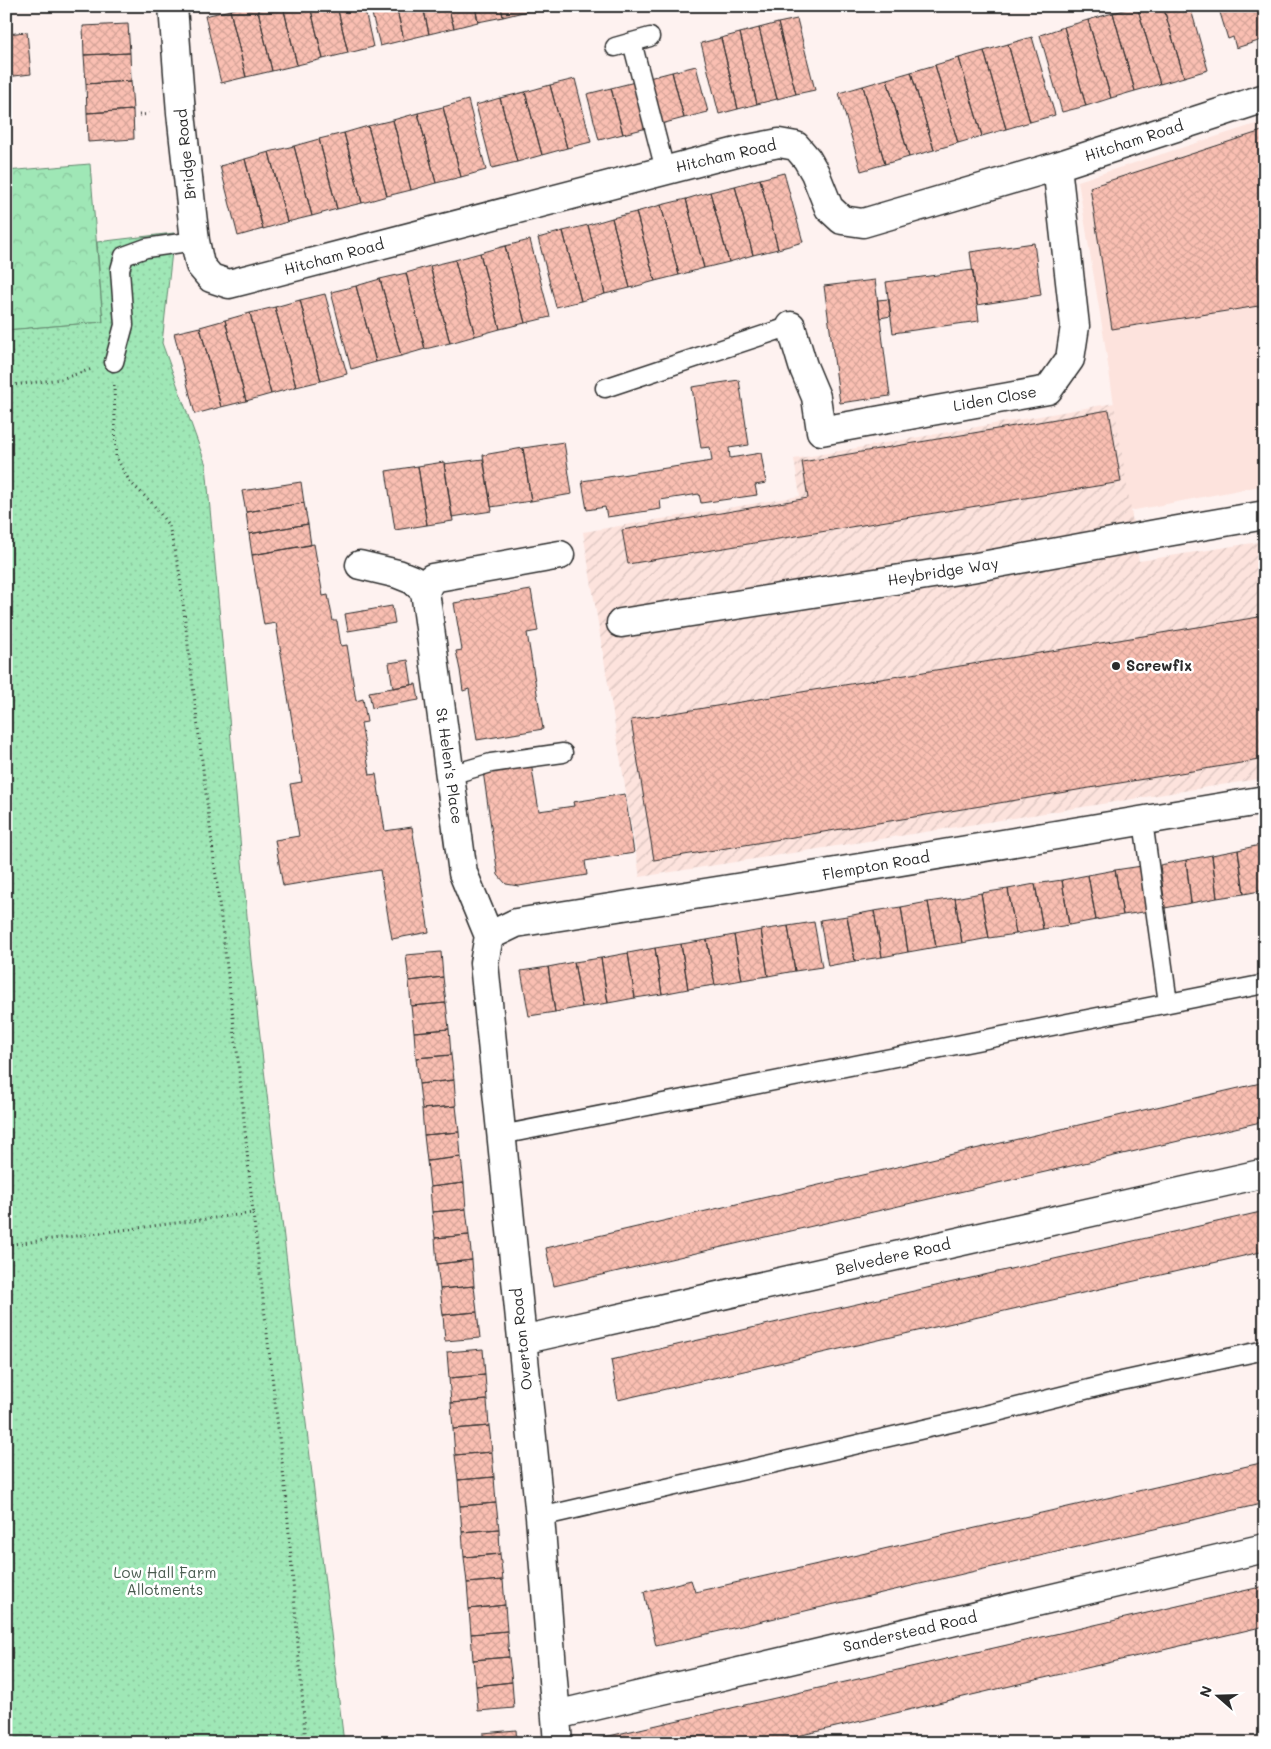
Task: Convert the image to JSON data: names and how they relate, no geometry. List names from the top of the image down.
{
  "streets": {
    "street": [
      "Hitcham Road",
      "Bridge Road",
      "Liden Close",
      "Heybridge Way",
      "St Helen's Place",
      "Flempton Road",
      "Belvedere Road",
      "Overton Road",
      "Sanderstead Road"
    ]
  },
  "crossings": [
    ["Hitcham Road", "Bridge Road"],
    ["Hitcham Road", "Liden Close"],
    ["St Helen's Place", "Flempton Road"],
    ["St Helen's Place", "Overton Road"],
    ["Flempton Road", "Overton Road"],
    ["Belvedere Road", "Overton Road"],
    ["Overton Road", "Sanderstead Road"]
  ],
  "parks": ["Low Hall Farm Allotments"],
  "places": ["Screwfix"],
  "north": "left"
}
